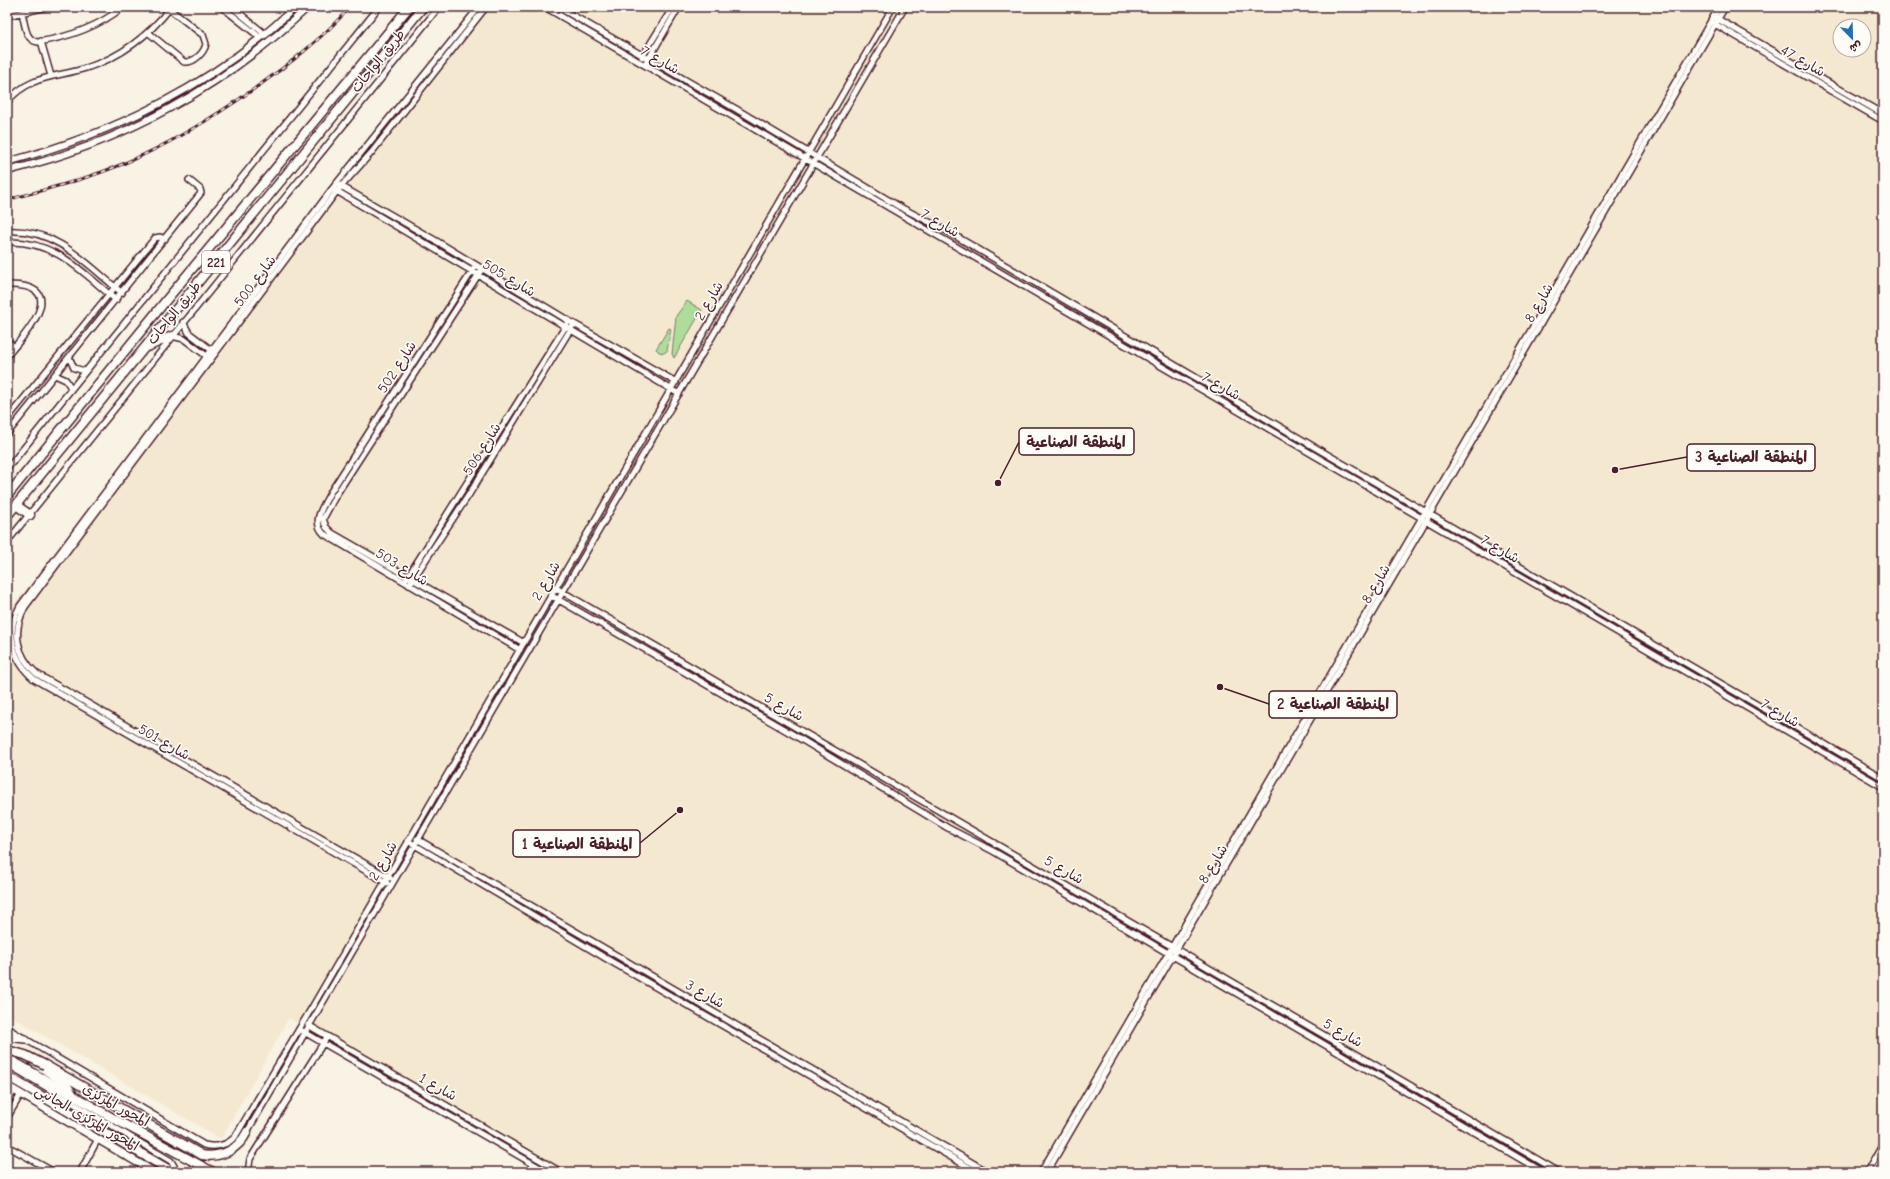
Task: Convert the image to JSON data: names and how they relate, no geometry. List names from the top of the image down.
{
  "streets": {
    "highway": ["طريق الواحات", "221", "المحور المركزى"],
    "main road": ["المحور المركزى الجانبى"],
    "street": [
      "شارع 7",
      "شارع 47",
      "شارع 505",
      "شارع 500",
      "شارع 2",
      "شارع 8",
      "شارع 502",
      "شارع 506",
      "شارع 503",
      "شارع 5",
      "شارع 501",
      "شارع 3",
      "شارع 1"
    ]
  },
  "crossings": [
    ["شارع 7", "شارع 2"],
    ["شارع 7", "شارع 8"],
    ["شارع 47", "شارع 8"],
    ["شارع 505", "شارع 500"],
    ["شارع 505", "شارع 2"],
    ["شارع 505", "شارع 502"],
    ["شارع 505", "شارع 506"],
    ["شارع 500", "شارع 501"],
    ["شارع 2", "شارع 503"],
    ["شارع 2", "شارع 5"],
    ["شارع 2", "شارع 501"],
    ["شارع 2", "شارع 3"],
    ["شارع 2", "شارع 1"],
    ["شارع 2", "المحور المركزى"],
    ["شارع 8", "شارع 5"],
    ["شارع 502", "شارع 503"],
    ["شارع 506", "شارع 503"]
  ],
  "places": [
    "المنطقة الصناعية 3",
    "المنطقة الصناعية",
    "المنطقة الصناعية 2",
    "المنطقة الصناعية 1"
  ],
  "north": "bottom right"
}
